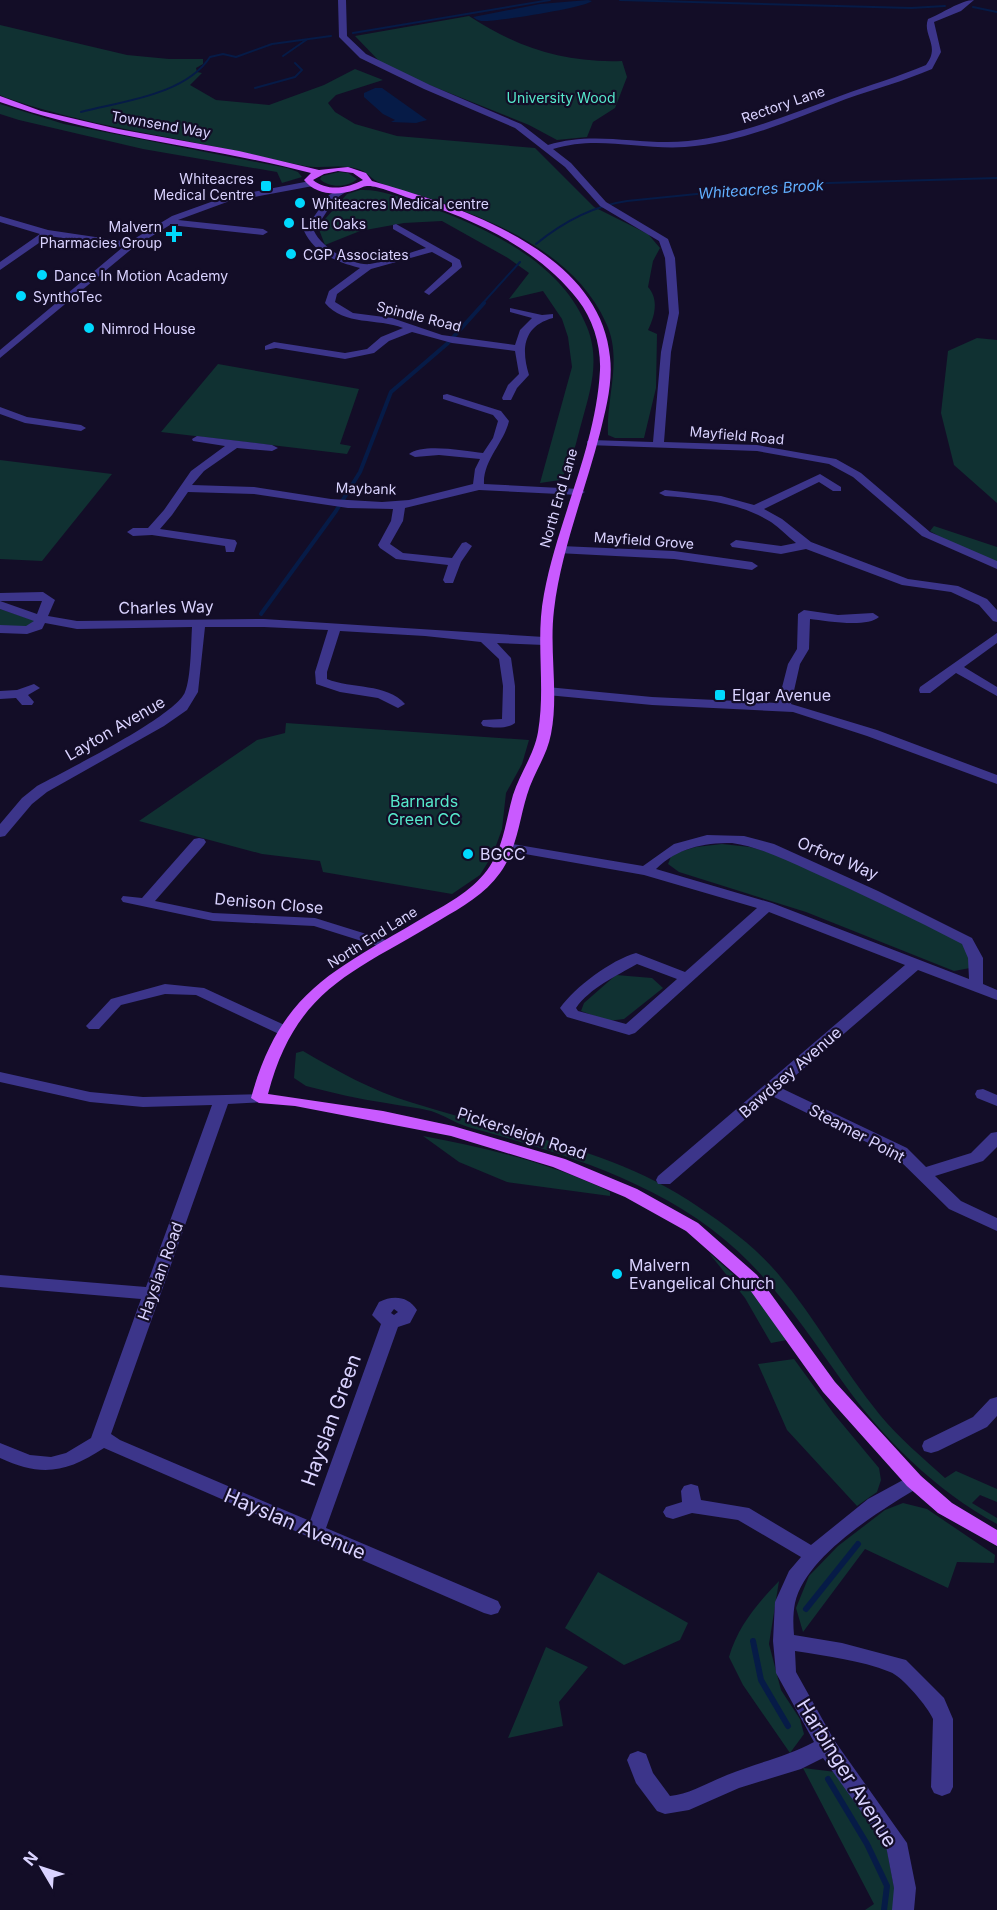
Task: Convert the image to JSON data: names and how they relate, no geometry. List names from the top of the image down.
{
  "streets": {
    "main road": ["Townsend Way", "North End Lane", "Pickersleigh Road"],
    "street": [
      "Rectory Lane",
      "Spindle Road",
      "Mayfield Road",
      "Maybank",
      "Mayfield Grove",
      "Charles Way",
      "Layton Avenue",
      "Orford Way",
      "Denison Close",
      "Bawdsey Avenue",
      "Steamer Point",
      "Hayslan Road",
      "Hayslan Green",
      "Hayslan Avenue",
      "Harbinger Avenue"
    ]
  },
  "crossings": [
    ["Townsend Way", "North End Lane"],
    ["Mayfield Road", "North End Lane"],
    ["Maybank", "North End Lane"],
    ["North End Lane", "Mayfield Grove"],
    ["North End Lane", "Charles Way"],
    ["North End Lane", "Denison Close"],
    ["North End Lane", "Pickersleigh Road"],
    ["Charles Way", "Layton Avenue"],
    ["Bawdsey Avenue", "Steamer Point"],
    ["Pickersleigh Road", "Hayslan Road"],
    ["Pickersleigh Road", "Harbinger Avenue"],
    ["Hayslan Road", "Hayslan Avenue"],
    ["Hayslan Green", "Hayslan Avenue"]
  ],
  "water": ["Whiteacres Brook"],
  "parks": ["University Wood", "Barnards Green CC"],
  "places": {
    "transit": ["Whiteacres Medical Centre", "Elgar Avenue"],
    "other": [
      "Whiteacres Medical centre",
      "Litle Oaks",
      "CGP Associates",
      "Dance In Motion Academy",
      "SynthoTec",
      "Nimrod House",
      "BGCC",
      "Malvern Evangelical Church"
    ],
    "health": ["Malvern Pharmacies Group"]
  },
  "north": "top left"
}
